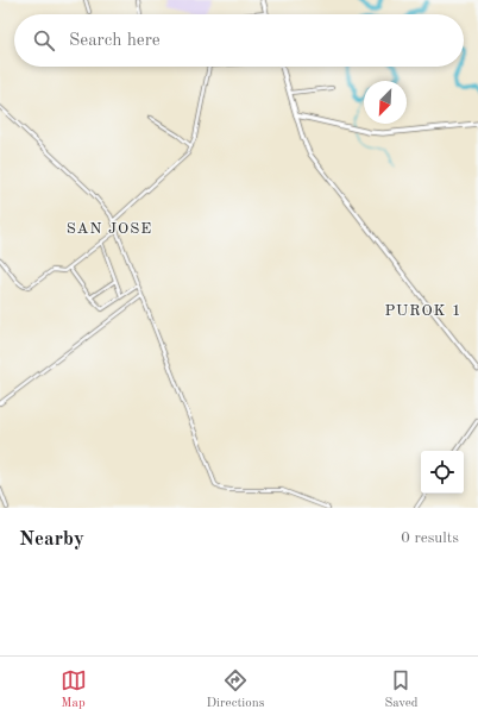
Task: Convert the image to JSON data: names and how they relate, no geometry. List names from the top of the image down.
{
  "districts": ["SAN JOSE", "PUROK 1"],
  "north": "bottom left",
  "page": {
    "search": "Search here",
    "heading": ["Nearby", "0 results"],
    "nav": ["Map", "Directions", "Saved"]
  }
}
